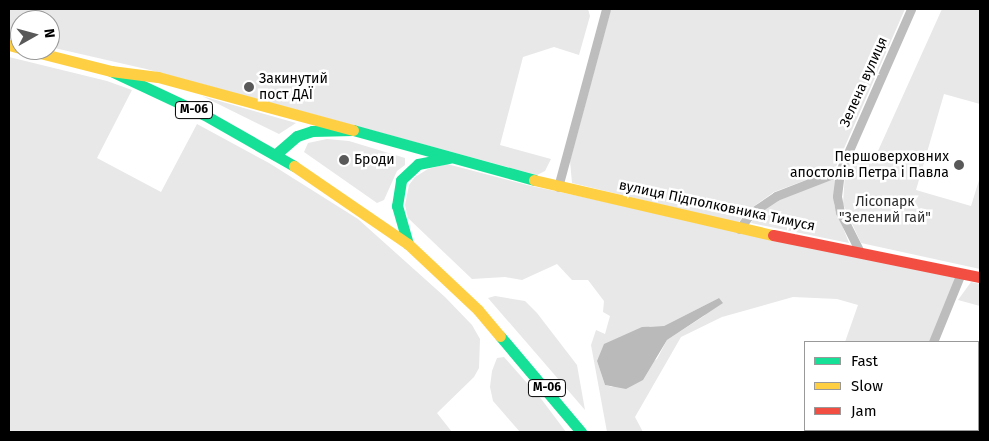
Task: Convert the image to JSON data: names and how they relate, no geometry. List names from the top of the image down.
{
  "streets": {
    "main road": ["М-06", "вулиця Підполковника Тимуся"],
    "street": ["Зелена вулиця"]
  },
  "crossings": [
    ["Зелена вулиця", "вулиця Підполковника Тимуся"],
    ["М-06", "вулиця Підполковника Тимуся"]
  ],
  "parks": ["Лісопарк \"Зелений гай\""],
  "places": ["Закинутий пост ДАЇ", "Броди", "Першоверховних апостолів Петра і Павла"],
  "legend": ["Fast", "Slow", "Jam"],
  "north": "right"
}
